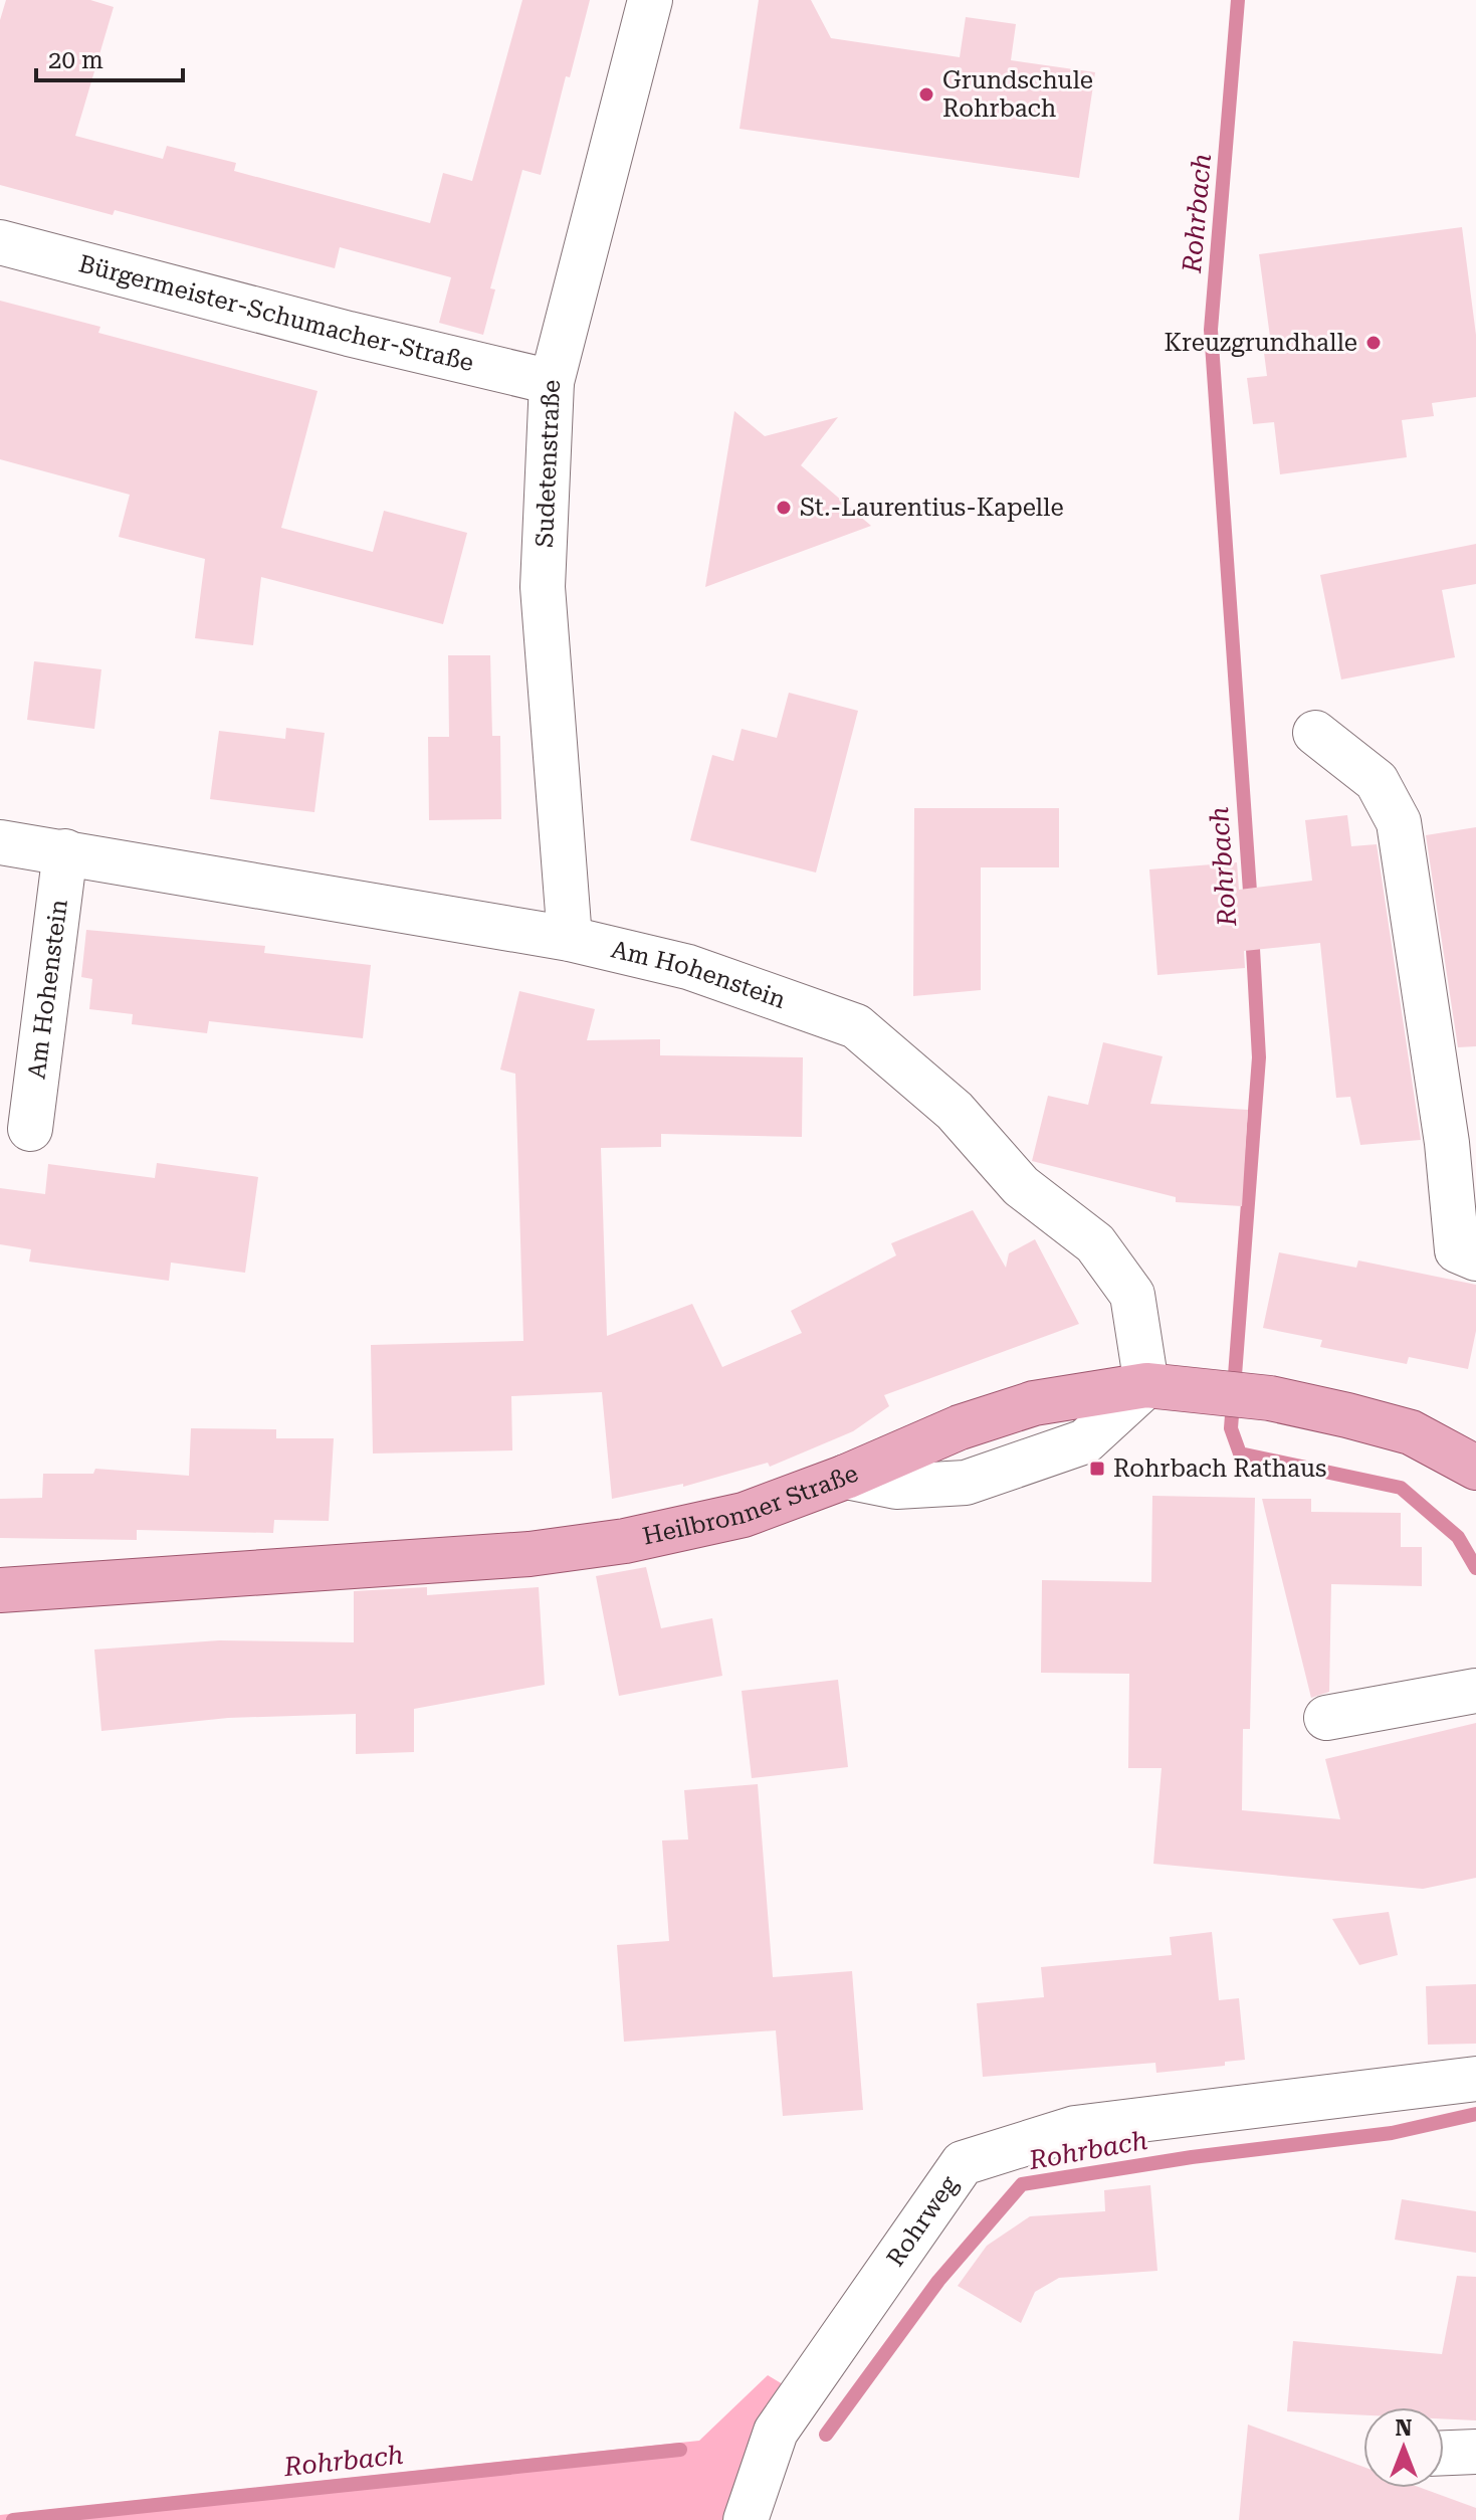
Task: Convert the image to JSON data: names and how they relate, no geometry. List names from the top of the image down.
{
  "streets": {
    "main road": ["Heilbronner Straße"],
    "street": [
      "Bürgermeister-Schumacher-Straße",
      "Sudetenstraße",
      "Am Hohenstein",
      "Rohrweg"
    ]
  },
  "crossings": [
    ["Bürgermeister-Schumacher-Straße", "Sudetenstraße"],
    ["Sudetenstraße", "Am Hohenstein"],
    ["Am Hohenstein", "Heilbronner Straße"]
  ],
  "water": ["Rohrbach"],
  "places": {
    "other": ["Grundschule Rohrbach", "Kreuzgrundhalle", "St.-Laurentius-Kapelle"],
    "transit": ["Rohrbach Rathaus"]
  },
  "scale_bar": "20 m",
  "north": "top"
}
